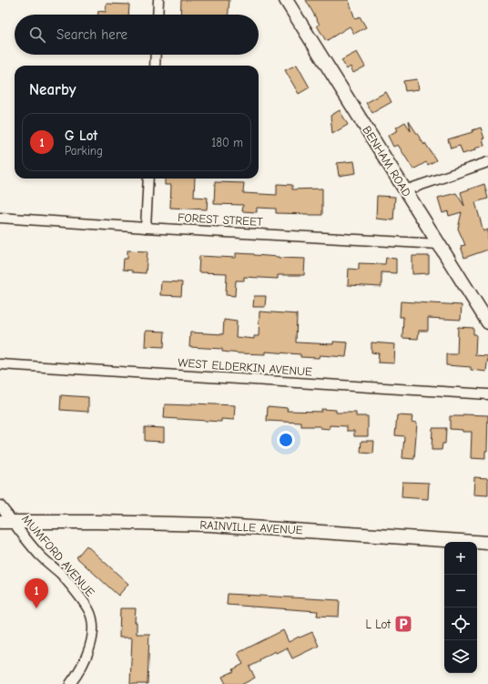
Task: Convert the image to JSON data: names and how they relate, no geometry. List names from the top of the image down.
{
  "streets": {
    "main road": ["BENHAM ROAD", "RAINVILLE AVENUE"],
    "street": ["FOREST STREET", "WEST ELDERKIN AVENUE", "MUMFORD AVENUE"]
  },
  "crossings": [
    ["BENHAM ROAD", "FOREST STREET"],
    ["RAINVILLE AVENUE", "MUMFORD AVENUE"]
  ],
  "places": {
    "parking": ["L Lot"]
  },
  "page": {
    "search": "Search here",
    "heading": "Nearby",
    "list": [
      {
        "mark": "1",
        "name": "G Lot",
        "note": "Parking",
        "value": "180 m"
      }
    ],
    "map_buttons": ["+", "−"],
    "pins": "1"
  }
}
